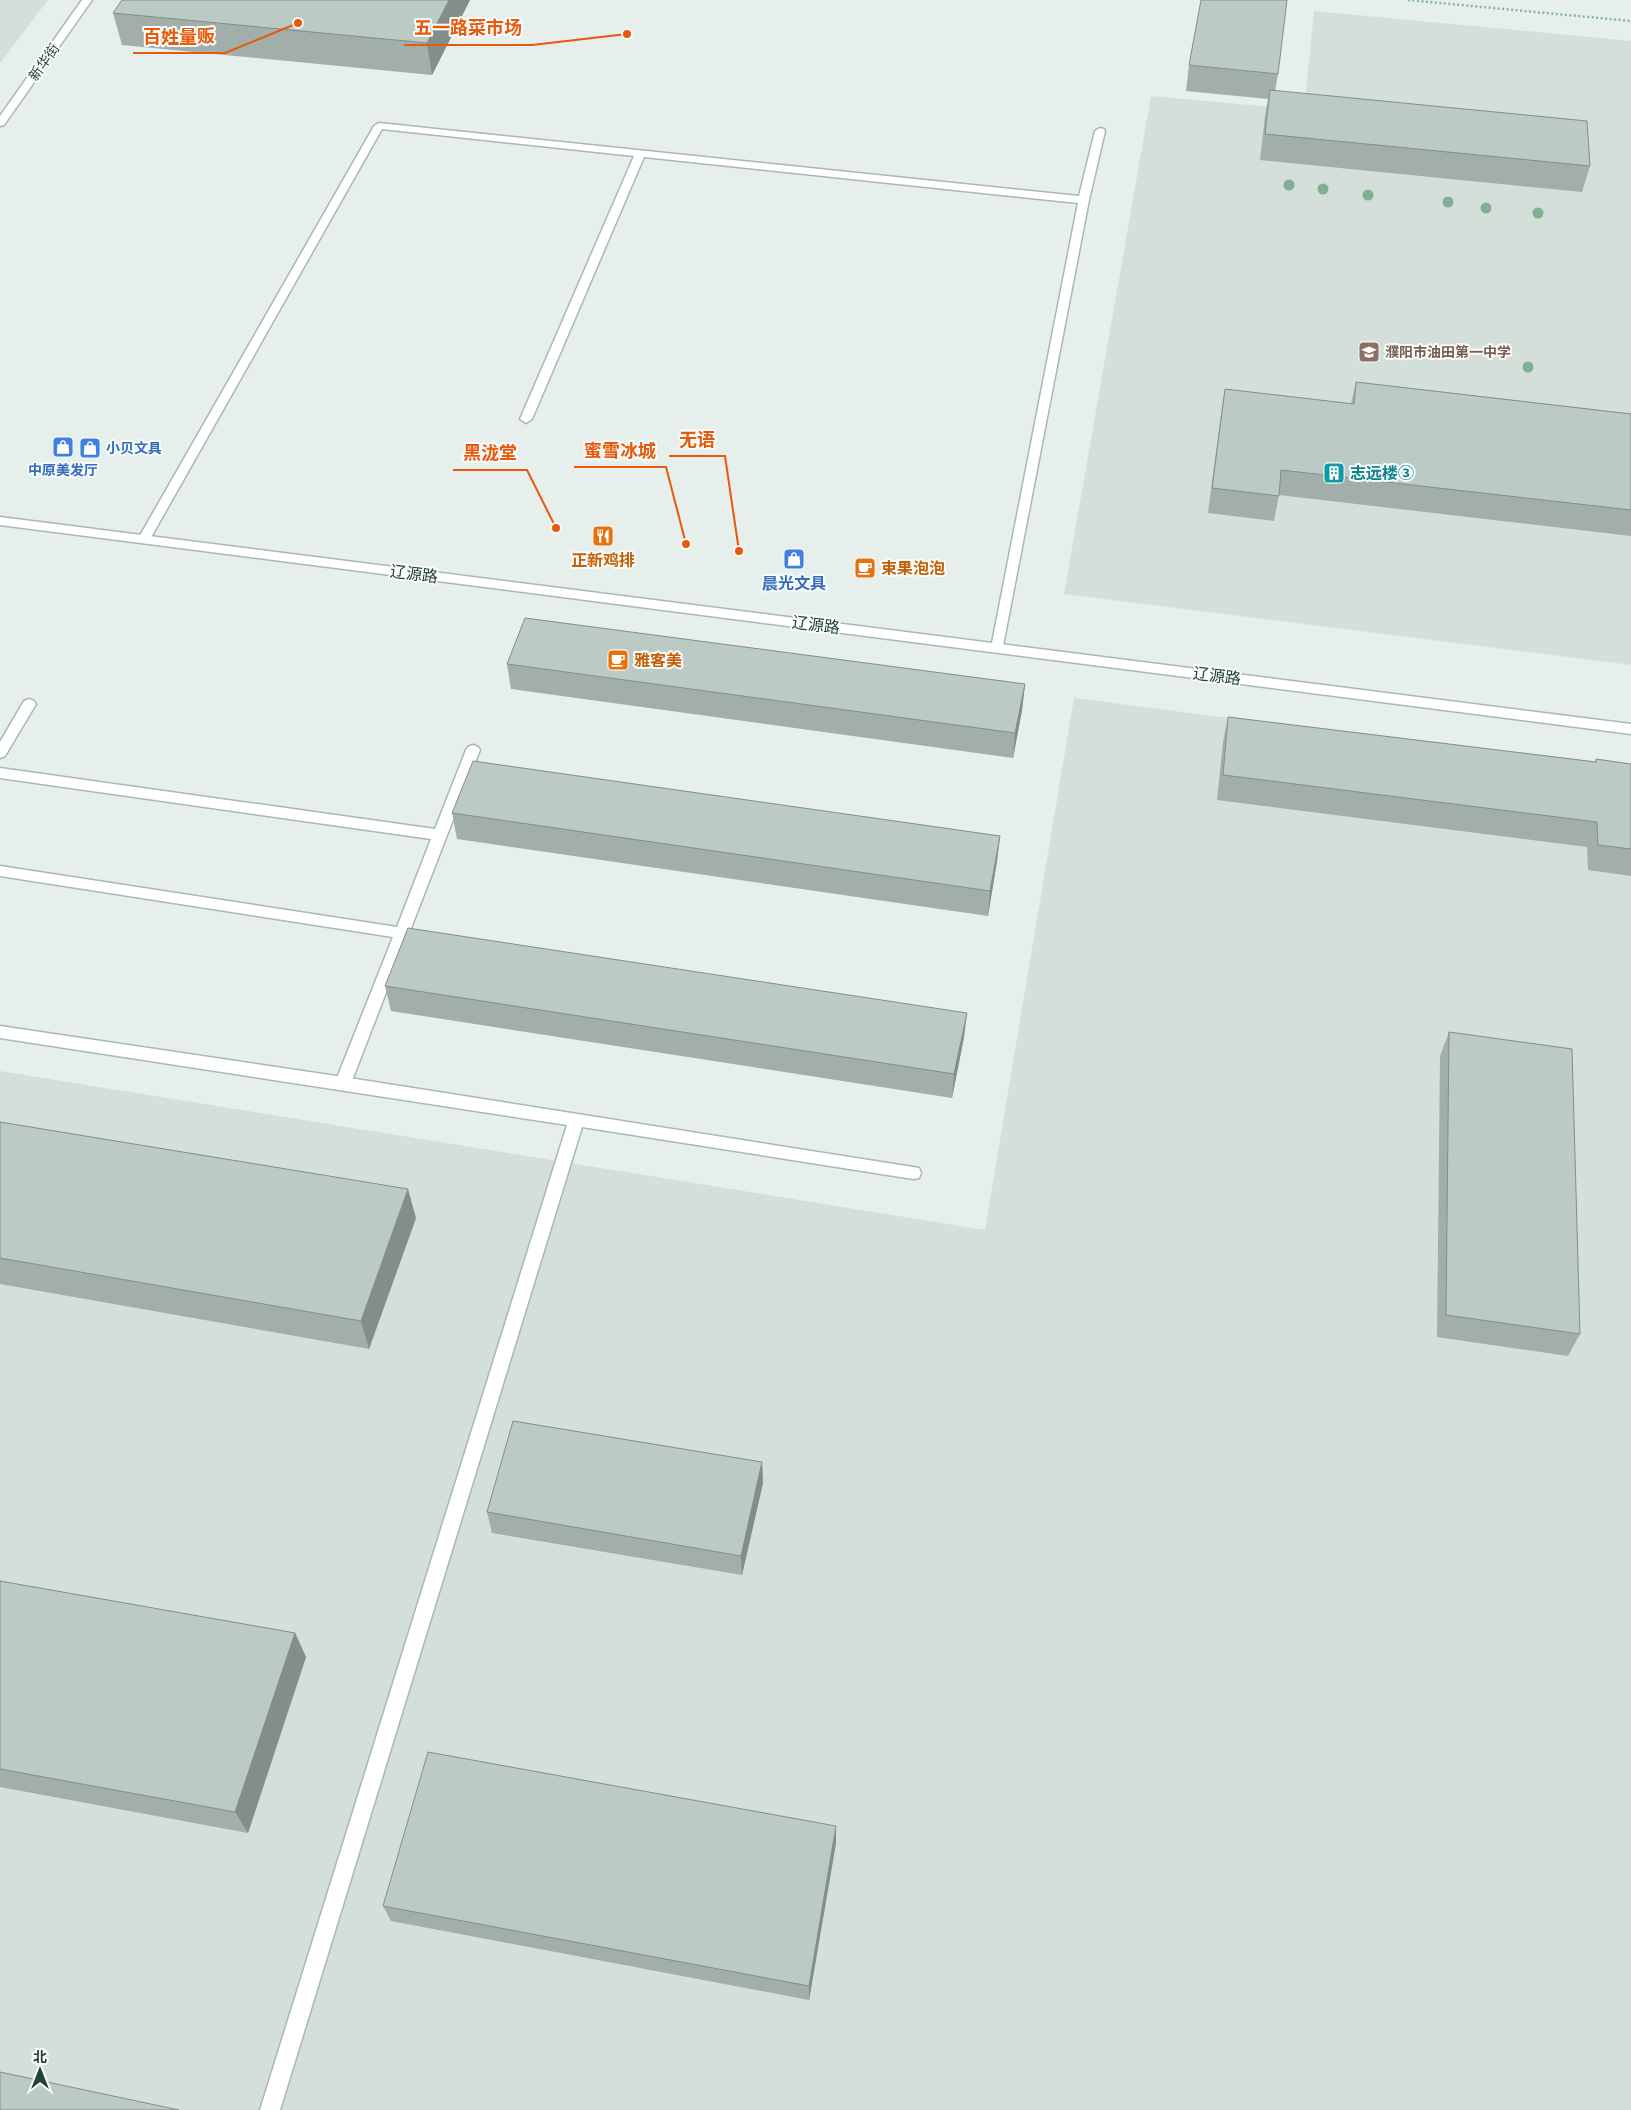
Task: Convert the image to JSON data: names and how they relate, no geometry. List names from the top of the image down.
{
  "streets": {
    "street": ["新华街", "辽源路"]
  },
  "places": {
    "other": [
      "百姓量贩",
      "五一路菜市场",
      "黑泷堂",
      "蜜雪冰城",
      "无语"
    ],
    "school or university": ["濮阳市油田第一中学"],
    "shop": ["中原美发厅", "小贝文具", "晨光文具"],
    "building": ["志远楼③"],
    "restaurant": ["正新鸡排"],
    "cafe": ["束果泡泡", "雅客美"]
  },
  "north": "top"
}
